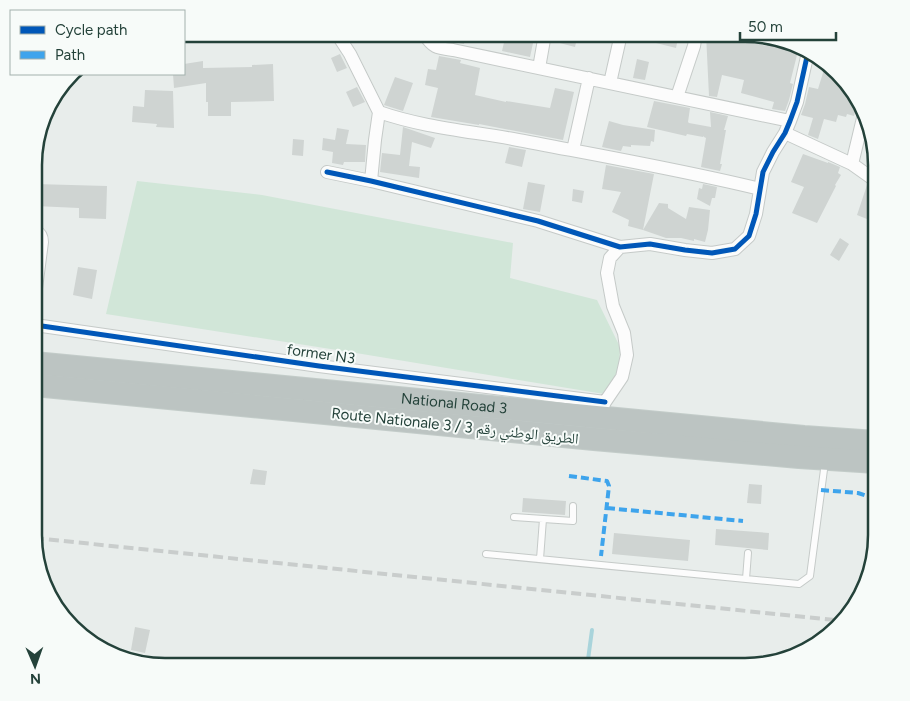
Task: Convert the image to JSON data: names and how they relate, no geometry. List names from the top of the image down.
{
  "streets": {
    "highway": ["National Road 3", "Route Nationale 3 / الطريق الوطني رقم 3"],
    "street": ["former N3"]
  },
  "crossings": [
    ["former N3", "National Road 3"]
  ],
  "legend": ["Cycle path", "Path"],
  "scale_bar": "50 m",
  "north": "bottom"
}
